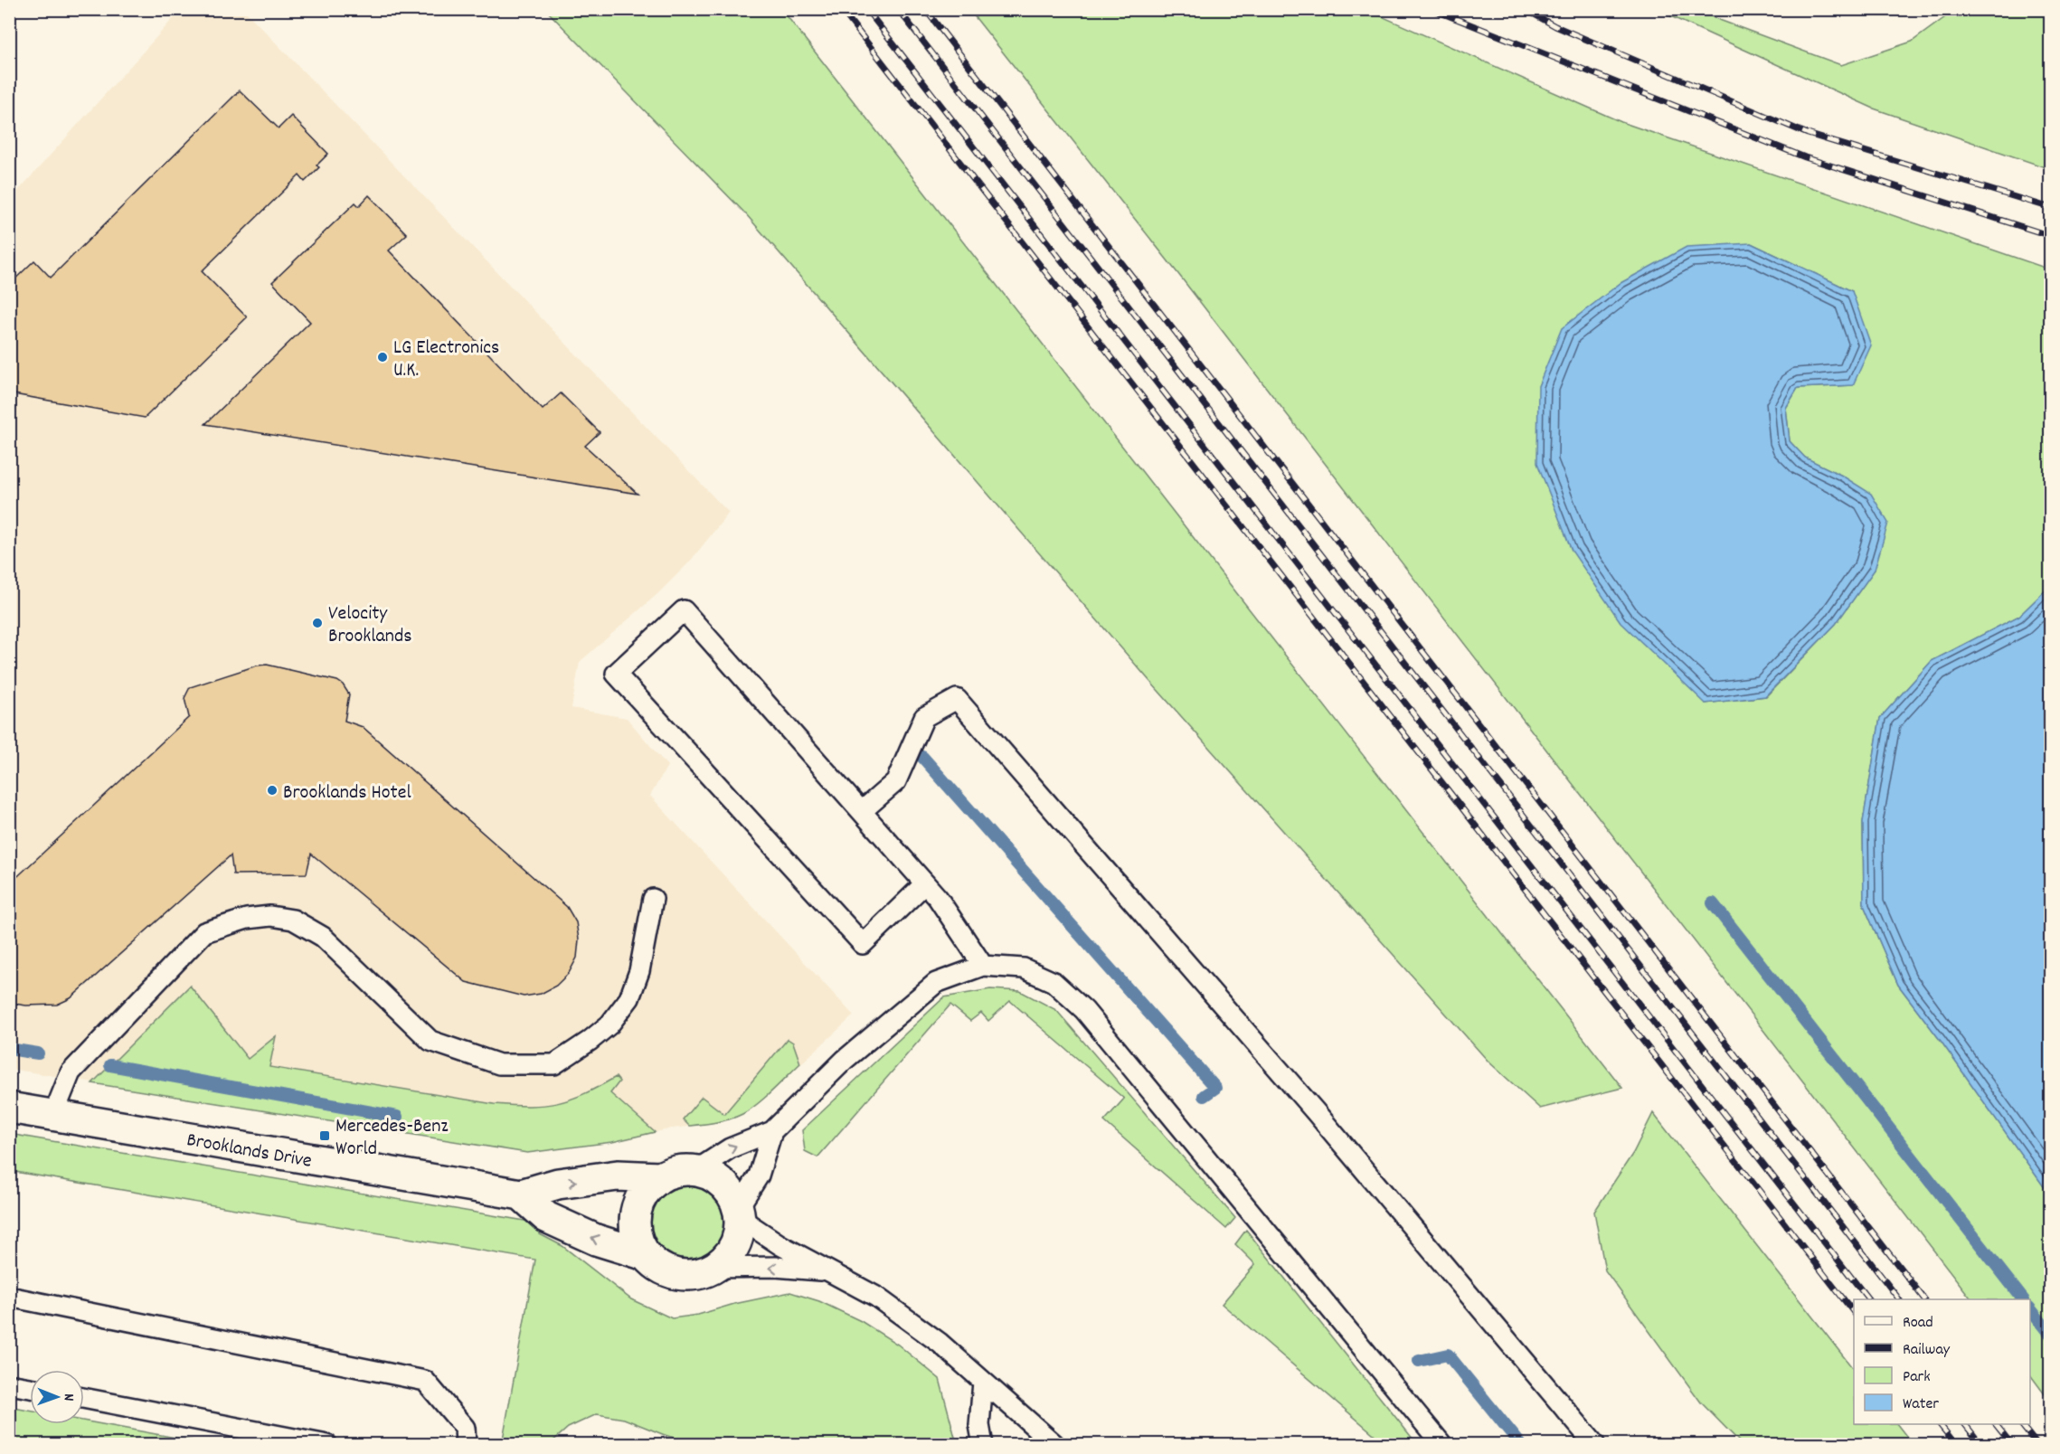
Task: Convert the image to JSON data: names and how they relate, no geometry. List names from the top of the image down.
{
  "streets": {
    "street": ["Brooklands Drive"]
  },
  "places": {
    "other": ["LG Electronics U.K.", "Velocity Brooklands", "Brooklands Hotel"],
    "transit": ["Mercedes-Benz World"]
  },
  "legend": [
    "Road",
    "Railway",
    "Park",
    "Water"
  ],
  "north": "right"
}
